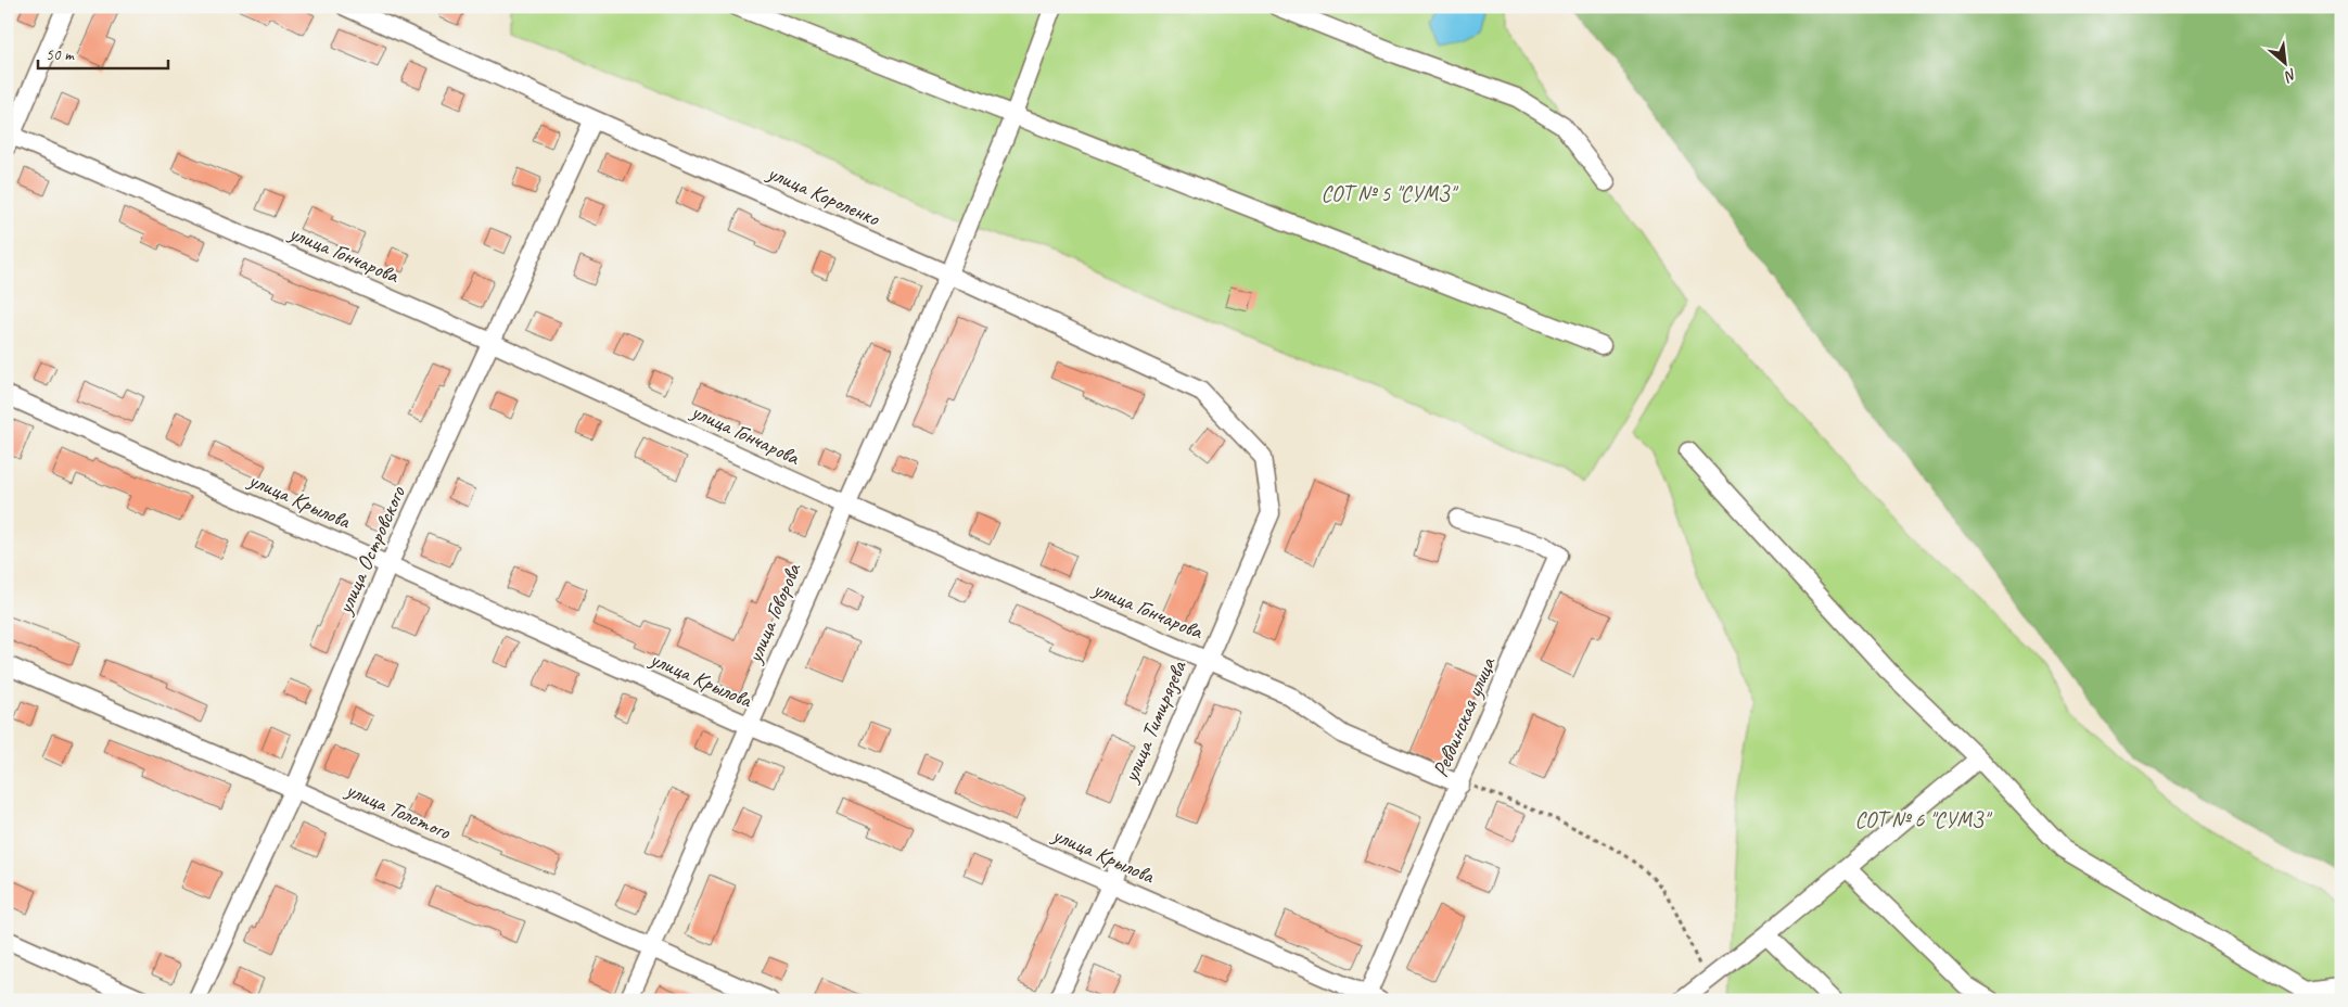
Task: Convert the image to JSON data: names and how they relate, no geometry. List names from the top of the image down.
{
  "streets": {
    "street": [
      "улица Короленко",
      "улица Гончарова",
      "улица Крылова",
      "улица Островского",
      "улица Говорова",
      "Ревдинская улица",
      "улица Тимирязева",
      "улица Толстого"
    ]
  },
  "crossings": [
    ["улица Короленко", "улица Островского"],
    ["улица Короленко", "улица Говорова"],
    ["улица Короленко", "улица Тимирязева"],
    ["улица Гончарова", "улица Островского"],
    ["улица Гончарова", "улица Говорова"],
    ["улица Гончарова", "Ревдинская улица"],
    ["улица Гончарова", "улица Тимирязева"],
    ["улица Крылова", "улица Островского"],
    ["улица Крылова", "улица Говорова"],
    ["улица Крылова", "Ревдинская улица"],
    ["улица Крылова", "улица Тимирязева"],
    ["улица Островского", "улица Толстого"],
    ["улица Говорова", "улица Толстого"]
  ],
  "parks": ["СОТ № 5 \"СУМЗ\"", "СОТ № 6 \"СУМЗ\""],
  "scale_bar": "50 m",
  "north": "bottom right"
}
